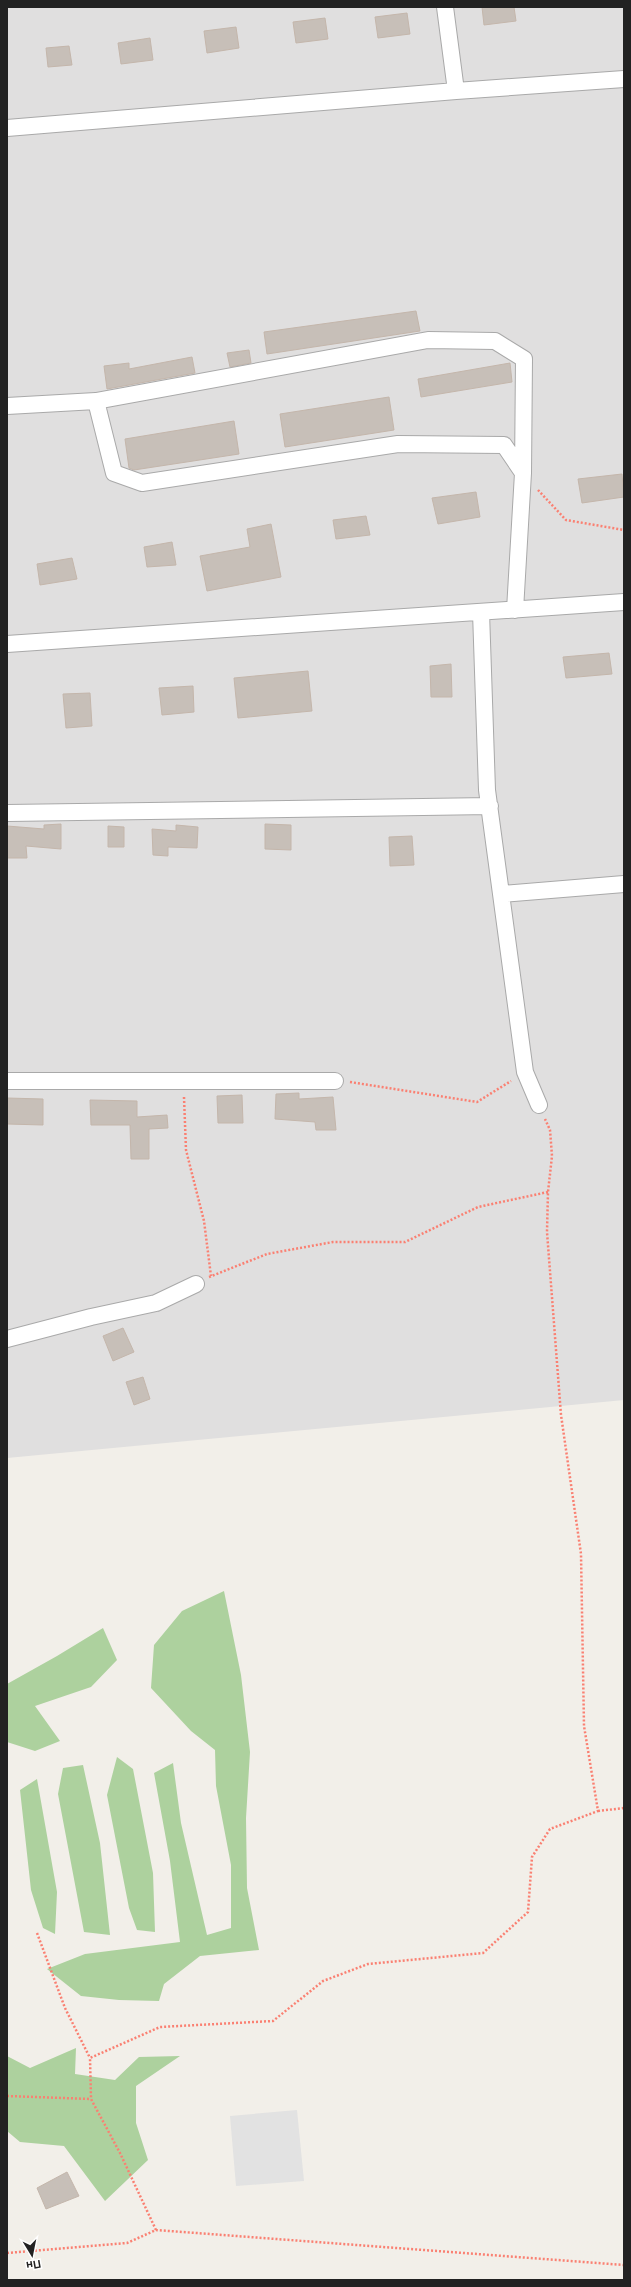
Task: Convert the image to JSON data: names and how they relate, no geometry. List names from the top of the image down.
{
  "north": "bottom"
}
